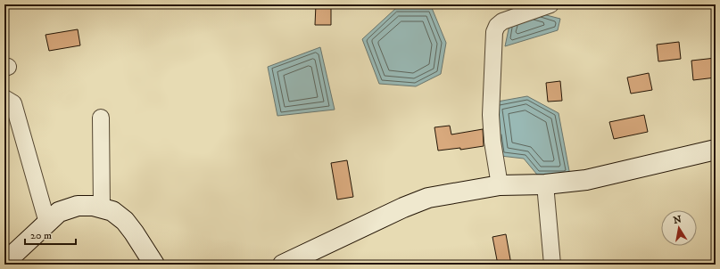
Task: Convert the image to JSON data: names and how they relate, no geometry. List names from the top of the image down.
{
  "scale_bar": "20 m",
  "north": "top"
}
